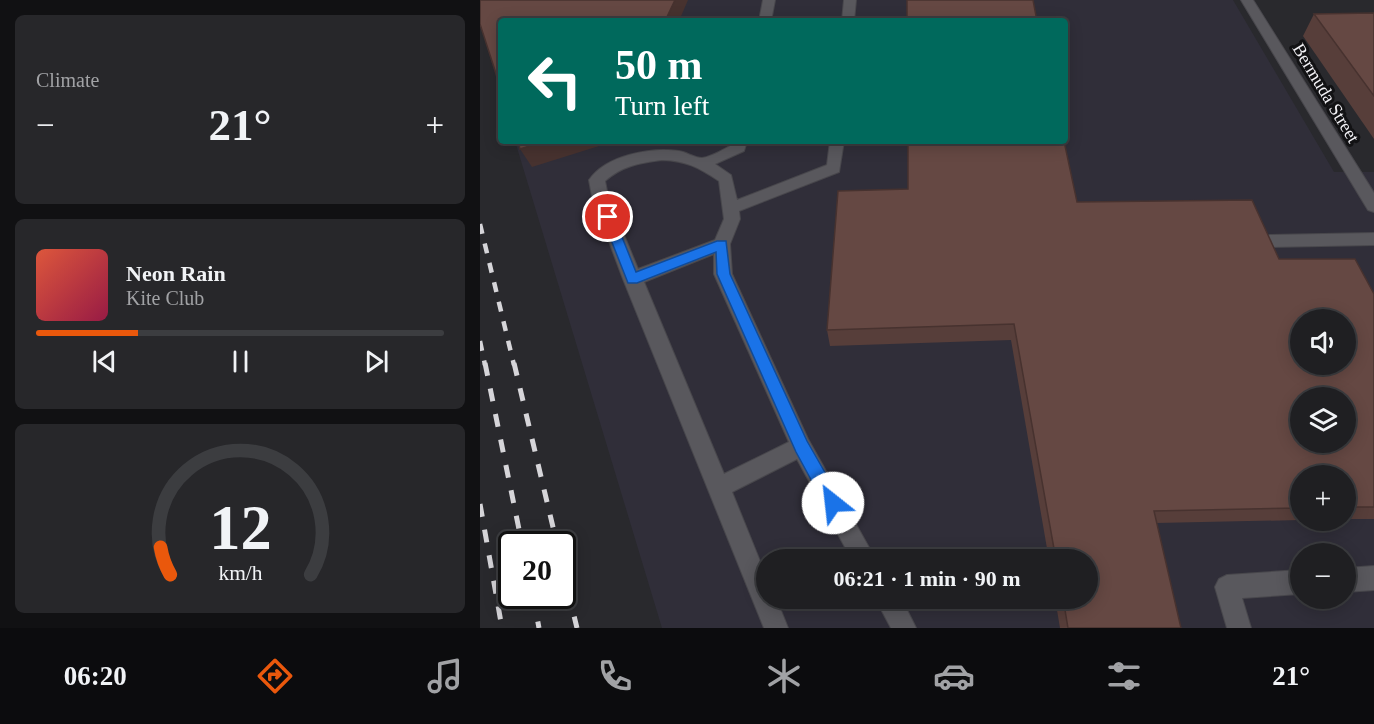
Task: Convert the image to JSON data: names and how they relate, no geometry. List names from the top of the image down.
{
  "streets": {
    "street": ["Bermuda Street"]
  },
  "page": {
    "tile": "Climate",
    "turn": ["50 m", "Turn left"],
    "heat": ["−", "21°", "+"],
    "song": ["Neon Rain", "Kite Club"],
    "map_buttons": ["+", "−"],
    "limit": "20",
    "trip": "06:21 · 1 min · 90 m",
    "tabs": ["06:20", "21°"],
    "gauge": ["12", "km/h"]
  }
}
